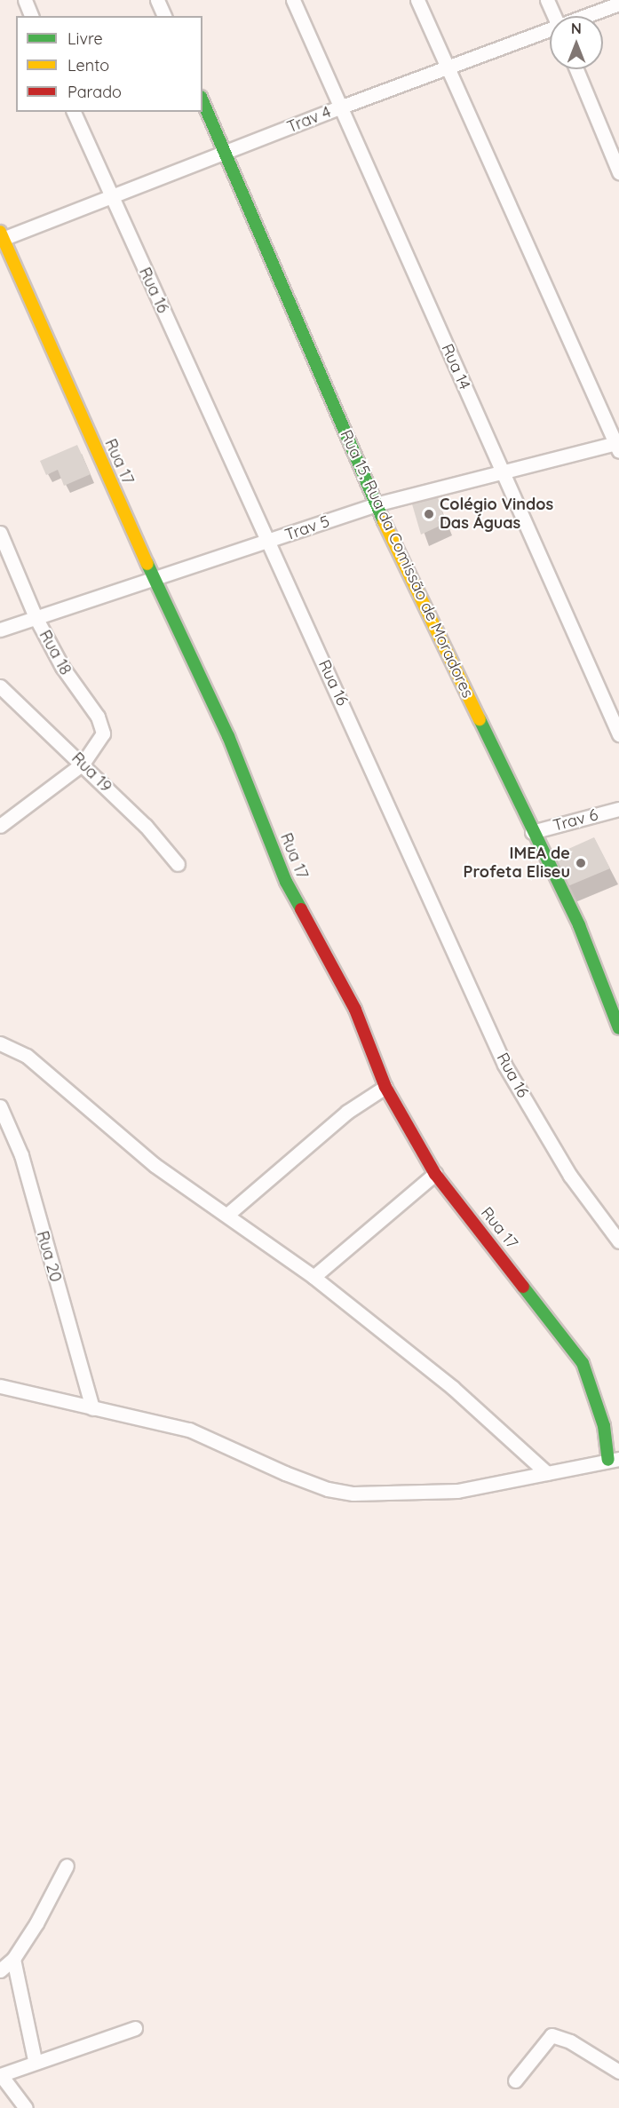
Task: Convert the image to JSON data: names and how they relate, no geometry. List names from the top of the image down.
{
  "streets": {
    "street": [
      "Trav 4",
      "Rua 16",
      "Rua 14",
      "Rua 17",
      "Trav 5",
      "Rua 15, Rua da Comissão de Moradores",
      "Rua 18",
      "Rua 19",
      "Trav 6",
      "Rua 20"
    ]
  },
  "crossings": [
    ["Trav 4", "Rua 16"],
    ["Trav 4", "Rua 14"],
    ["Trav 4", "Rua 17"],
    ["Trav 4", "Rua 15, Rua da Comissão de Moradores"],
    ["Rua 16", "Trav 5"],
    ["Rua 14", "Trav 5"],
    ["Rua 17", "Trav 5"],
    ["Trav 5", "Rua 15, Rua da Comissão de Moradores"],
    ["Trav 5", "Rua 18"],
    ["Rua 15, Rua da Comissão de Moradores", "Trav 6"],
    ["Rua 18", "Rua 19"]
  ],
  "places": ["Colégio Vindos Das Águas", "IMEA de Profeta Eliseu"],
  "legend": ["Livre", "Lento", "Parado"],
  "north": "top"
}
